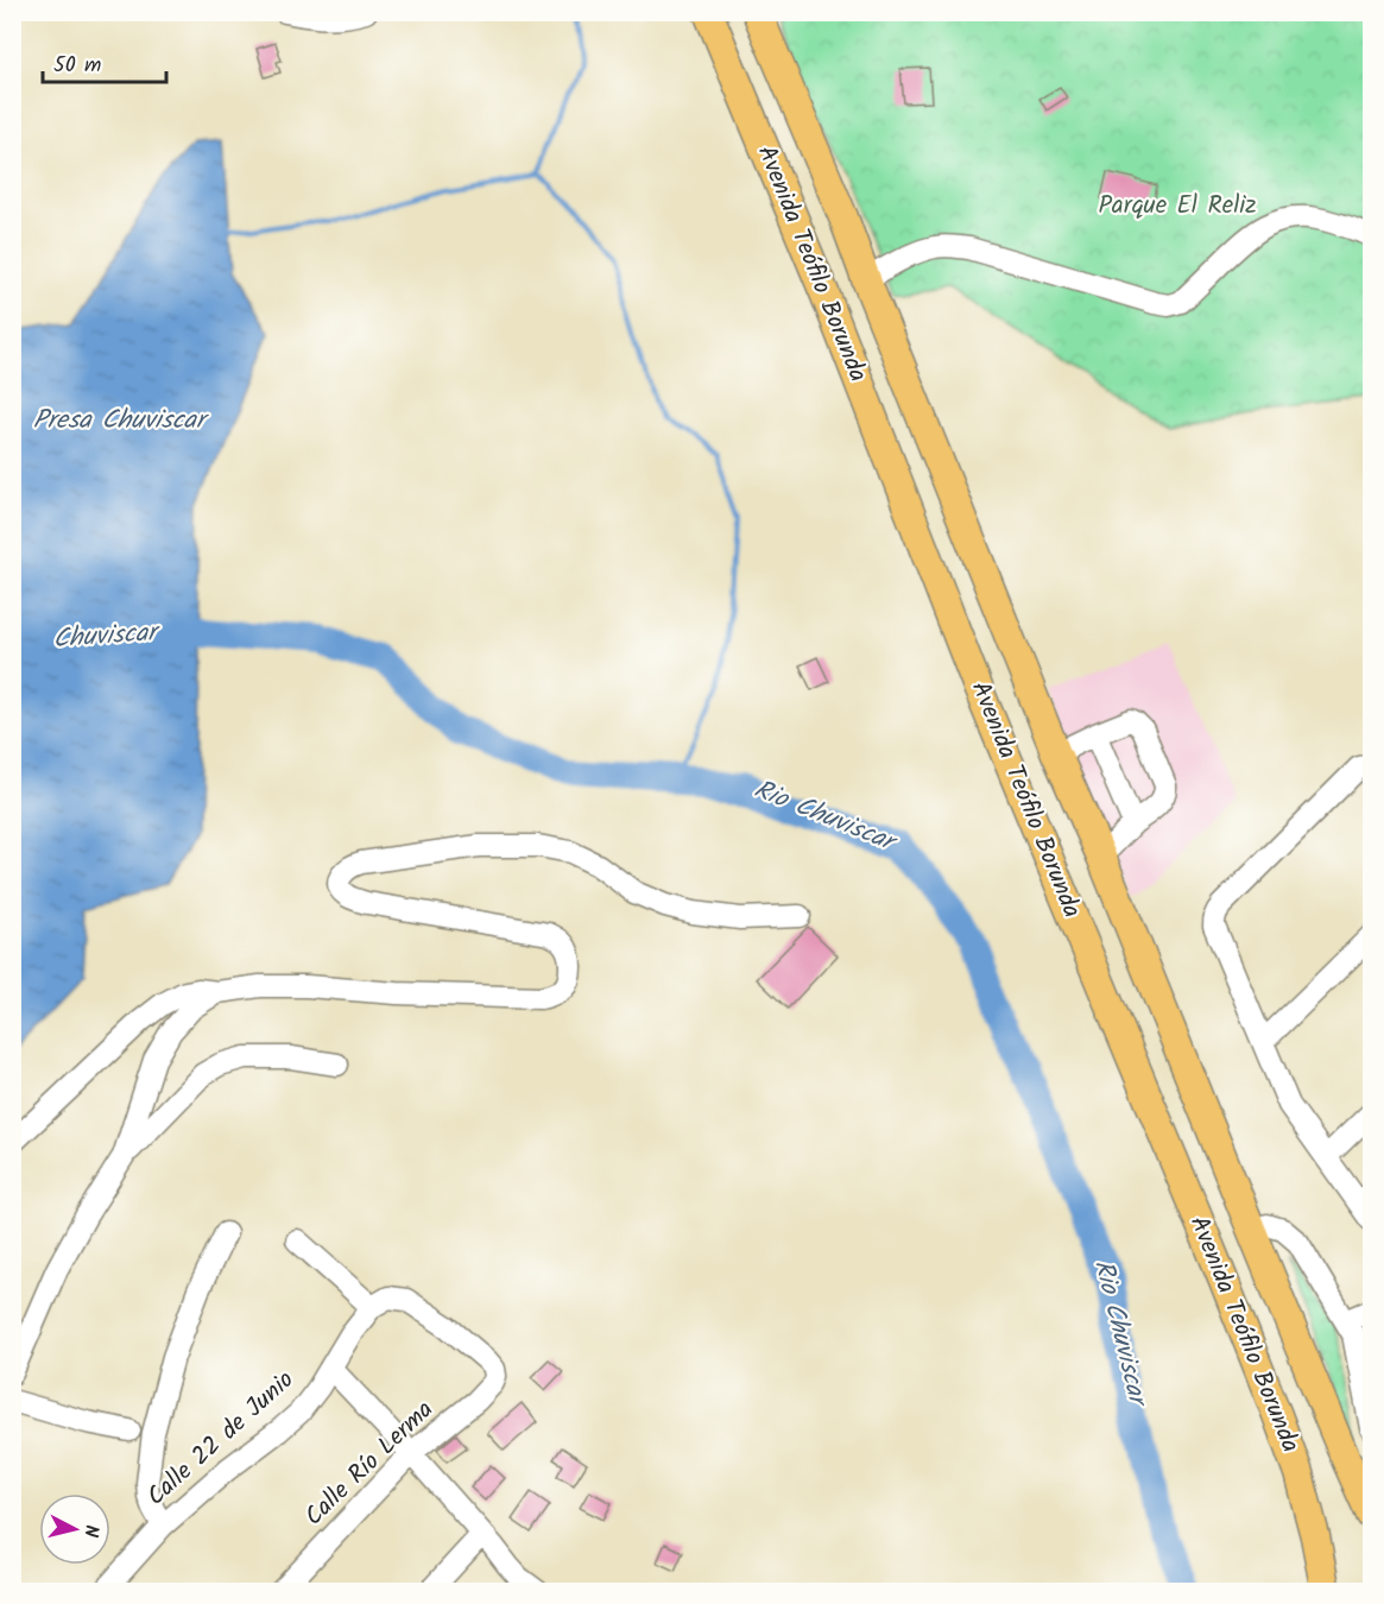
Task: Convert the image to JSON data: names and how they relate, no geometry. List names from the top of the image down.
{
  "streets": {
    "main road": ["Avenida Teófilo Borunda"],
    "street": ["Calle 22 de Junio", "Calle Río Lerma"]
  },
  "crossings": [
    ["Calle 22 de Junio", "Calle Río Lerma"]
  ],
  "water": ["Presa Chuviscar", "Chuviscar", "Rio Chuviscar"],
  "parks": ["Parque El Reliz"],
  "scale_bar": "50 m",
  "north": "right"
}
